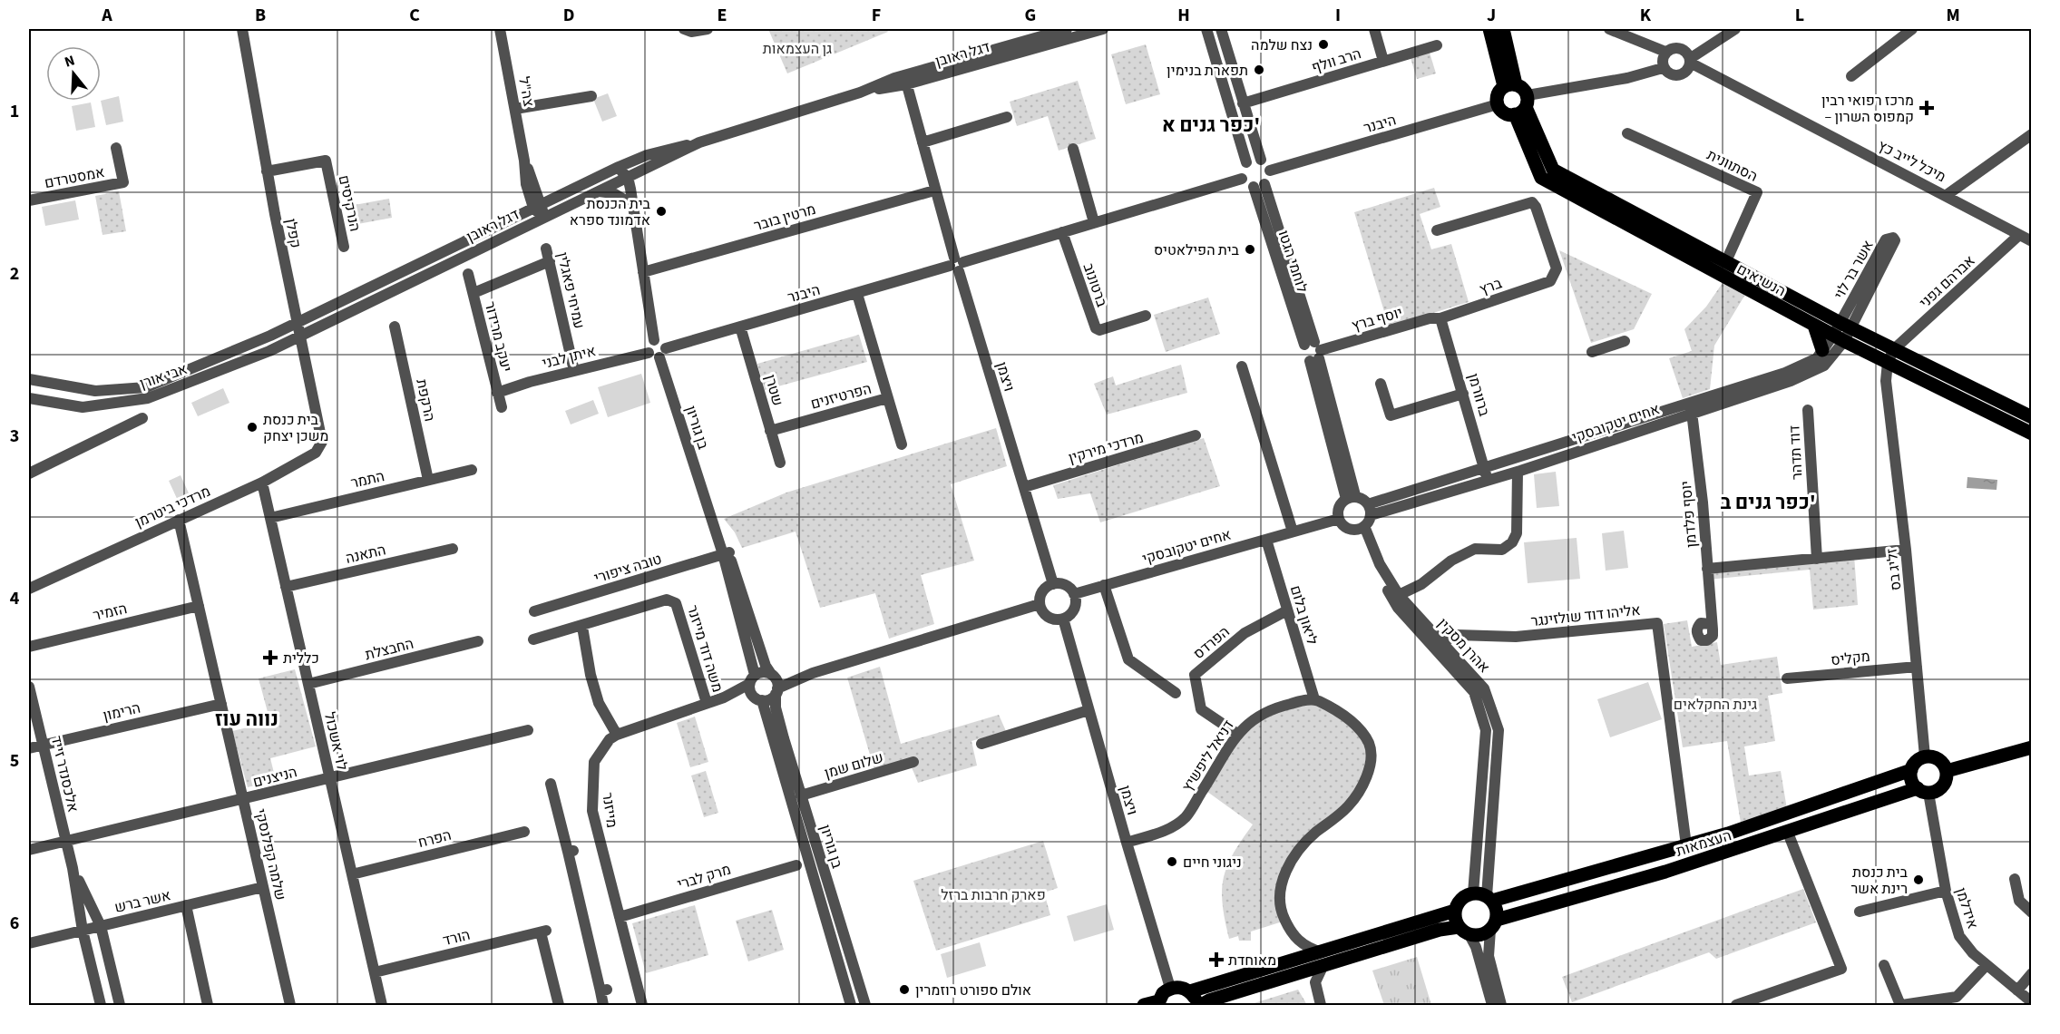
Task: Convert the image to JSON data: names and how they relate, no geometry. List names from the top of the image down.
{
  "streets": {
    "main road": ["הנשיאים", "העצמאות"],
    "street": [
      "דגל ראובן",
      "הרב וולף",
      "צה\"ל",
      "היבנר",
      "מיכל לייב כץ",
      "הסתוונית",
      "אמסטרדם",
      "הנרקיסים",
      "מרטין בובר",
      "קפלן",
      "לוחמי הגטו",
      "אשר בר לוי",
      "אברהם גפני",
      "ברטונוב",
      "ברץ",
      "עמיחי פאגלין",
      "יוסף ברץ",
      "יעקב מרידור",
      "איתן לבני",
      "אבי אורן",
      "ויצמן",
      "שטרן",
      "ברוורמן",
      "הפרטיזנים",
      "הרקפת",
      "אחים יטקובסקי",
      "בן גוריון",
      "מרדכי מירקין",
      "דוד תדהר",
      "התמר",
      "מרדכי ביטרמן",
      "יוסף פלדמן",
      "התאנה",
      "טובה ציפורי",
      "זליג בס",
      "הזמיר",
      "ליאון בלום",
      "אליהו דוד שולזינגר",
      "הפרדס",
      "אהרן מסקין",
      "החבצלת",
      "משה דוד מייזנר",
      "מקליס",
      "הרימון",
      "לוי אשכול",
      "דניאל ליפשיץ",
      "שלום שמן",
      "אלכסנדר זייד",
      "הניצנים",
      "מייזנר",
      "הפרח",
      "שלמה קפלנסקי",
      "מרק לברי",
      "אשר ברש",
      "אידלמן",
      "הורד"
    ]
  },
  "crossings": [
    ["דגל ראובן", "צה\"ל"],
    ["דגל ראובן", "קפלן"],
    ["דגל ראובן", "אבי אורן"],
    ["דגל ראובן", "ויצמן"],
    ["היבנר", "לוחמי הגטו"],
    ["היבנר", "הנשיאים"],
    ["היבנר", "ברטונוב"],
    ["היבנר", "איתן לבני"],
    ["היבנר", "ויצמן"],
    ["היבנר", "שטרן"],
    ["היבנר", "הפרטיזנים"],
    ["היבנר", "בן גוריון"],
    ["מיכל לייב כץ", "אברהם גפני"],
    ["הסתוונית", "הנשיאים"],
    ["הנרקיסים", "קפלן"],
    ["מרטין בובר", "ויצמן"],
    ["קפלן", "אבי אורן"],
    ["קפלן", "מרדכי ביטרמן"],
    ["לוחמי הגטו", "יוסף ברץ"],
    ["לוחמי הגטו", "אחים יטקובסקי"],
    ["לוחמי הגטו", "אהרן מסקין"],
    ["אשר בר לוי", "הנשיאים"],
    ["אשר בר לוי", "אחים יטקובסקי"],
    ["הנשיאים", "אברהם גפני"],
    ["הנשיאים", "אחים יטקובסקי"],
    ["הנשיאים", "זליג בס"],
    ["אברהם גפני", "זליג בס"],
    ["ברץ", "יוסף ברץ"],
    ["ברץ", "ברוורמן"],
    ["עמיחי פאגלין", "איתן לבני"],
    ["יוסף ברץ", "ברוורמן"],
    ["יעקב מרידור", "איתן לבני"],
    ["איתן לבני", "בן גוריון"],
    ["ויצמן", "אחים יטקובסקי"],
    ["ויצמן", "מרדכי מירקין"],
    ["ויצמן", "דניאל ליפשיץ"],
    ["שטרן", "הפרטיזנים"],
    ["ברוורמן", "אחים יטקובסקי"],
    ["הרקפת", "התמר"],
    ["אחים יטקובסקי", "יוסף פלדמן"],
    ["אחים יטקובסקי", "ליאון בלום"],
    ["אחים יטקובסקי", "אהרן מסקין"],
    ["בן גוריון", "טובה ציפורי"],
    ["בן גוריון", "שלום שמן"],
    ["בן גוריון", "מייזנר"],
    ["התמר", "לוי אשכול"],
    ["מרדכי ביטרמן", "לוי אשכול"],
    ["מרדכי ביטרמן", "שלמה קפלנסקי"],
    ["התאנה", "לוי אשכול"],
    ["זליג בס", "מקליס"],
    ["זליג בס", "העצמאות"],
    ["זליג בס", "אידלמן"],
    ["הזמיר", "שלמה קפלנסקי"],
    ["ליאון בלום", "הפרדס"],
    ["ליאון בלום", "דניאל ליפשיץ"],
    ["אליהו דוד שולזינגר", "אהרן מסקין"],
    ["אליהו דוד שולזינגר", "העצמאות"],
    ["הפרדס", "דניאל ליפשיץ"],
    ["אהרן מסקין", "העצמאות"],
    ["החבצלת", "לוי אשכול"],
    ["משה דוד מייזנר", "מייזנר"],
    ["הרימון", "אלכסנדר זייד"],
    ["הרימון", "שלמה קפלנסקי"],
    ["לוי אשכול", "הניצנים"],
    ["לוי אשכול", "הפרח"],
    ["לוי אשכול", "הורד"],
    ["אלכסנדר זייד", "הניצנים"],
    ["אלכסנדר זייד", "אשר ברש"],
    ["הניצנים", "שלמה קפלנסקי"],
    ["מייזנר", "מרק לברי"],
    ["העצמאות", "אידלמן"],
    ["שלמה קפלנסקי", "אשר ברש"]
  ],
  "districts": ["כפר גנים א'", "כפר גנים ב'", "נווה עוז"],
  "parks": ["גן העצמאות", "גינת החקלאים", "פארק חרבות ברזל"],
  "places": {
    "other": [
      "נצח שלמה",
      "תפארת בנימין",
      "בית הכנסת אדמונד ספרא",
      "בית הפילאטיס",
      "בית כנסת משכן יצחק",
      "ניגוני חיים",
      "בית כנסת רינת אשר",
      "אולם ספורט רוזמרין"
    ],
    "health": ["מרכז רפואי רבין – קמפוס השרון", "כללית", "מאוחדת"]
  },
  "north": "top",
  "grid": {
    "columns": [
      "A",
      "B",
      "C",
      "D",
      "E",
      "F",
      "G",
      "H",
      "I",
      "J",
      "K",
      "L",
      "M"
    ],
    "rows": [
      "1",
      "2",
      "3",
      "4",
      "5",
      "6"
    ]
  }
}
